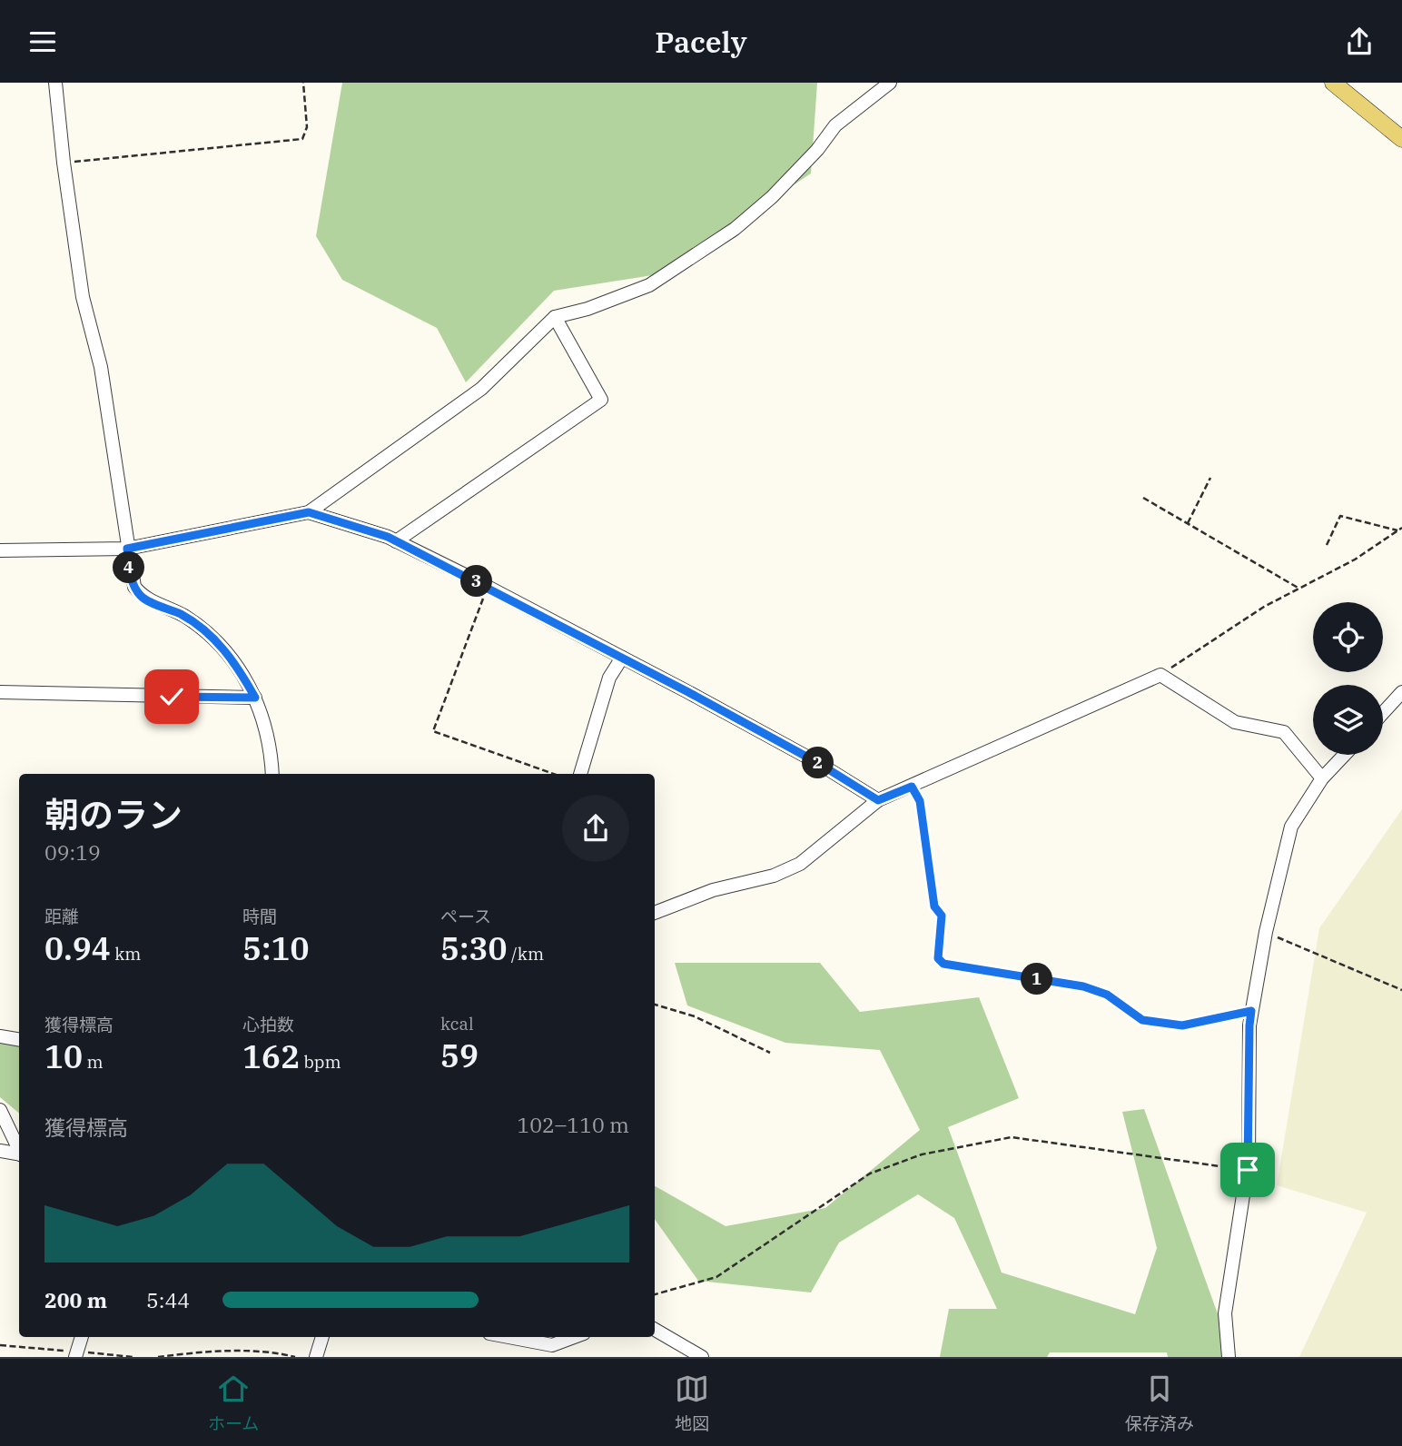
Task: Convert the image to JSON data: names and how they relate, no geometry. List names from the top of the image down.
{
  "page": {
    "header": "Pacely",
    "pins": [
      "4",
      "3",
      "2",
      "1"
    ],
    "heading": ["朝のラン", "09:19"],
    "stats": [
      ["距離", "0.94 km"],
      ["時間", "5:10"],
      ["ペース", "5:30 /km"],
      ["獲得標高", "10 m"],
      ["心拍数", "162 bpm"],
      ["kcal", "59"]
    ],
    "chart": ["獲得標高", "102–110 m"],
    "list": [
      {
        "name": "200 m",
        "note": "5:44"
      }
    ],
    "tabs": ["ホーム", "地図", "保存済み"]
  }
}
